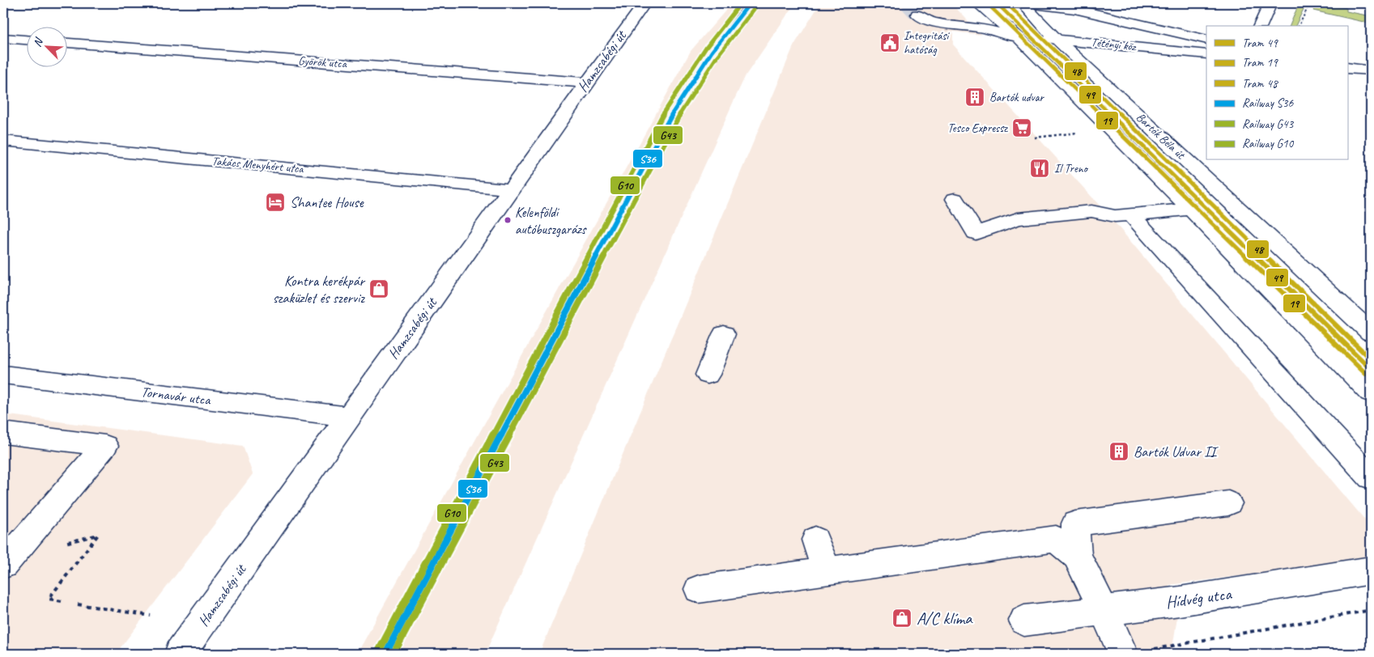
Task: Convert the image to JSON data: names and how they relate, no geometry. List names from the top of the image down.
{
  "streets": {
    "street": [
      "Tétényi köz",
      "Hamzsabégi út",
      "Györök utca",
      "Bartók Béla út",
      "Takács Menyhért utca",
      "Tornavár utca",
      "Hídvég utca"
    ]
  },
  "crossings": [
    ["Tétényi köz", "Bartók Béla út"],
    ["Hamzsabégi út", "Györök utca"],
    ["Hamzsabégi út", "Takács Menyhért utca"],
    ["Hamzsabégi út", "Tornavár utca"]
  ],
  "places": {
    "public building": ["Integritási hatóság"],
    "building": ["Bartók udvar", "Bartók Udvar II"],
    "supermarket": ["Tesco Expressz"],
    "restaurant": ["Il Treno"],
    "hotel": ["Shantee House"],
    "other": ["Kelenföldi autóbuszgarázs"],
    "shop": ["Kontra kerékpár szaküzlet és szerviz", "A/C klíma"]
  },
  "lines": [
    "tram line 49",
    "tram line 48",
    "rail line S36",
    "rail line G10",
    "rail line G43",
    "tram line 19"
  ],
  "legend": [
    "Tram 49",
    "Tram 19",
    "Tram 48",
    "Railway S36",
    "Railway G43",
    "Railway G10"
  ],
  "north": "top left"
}
